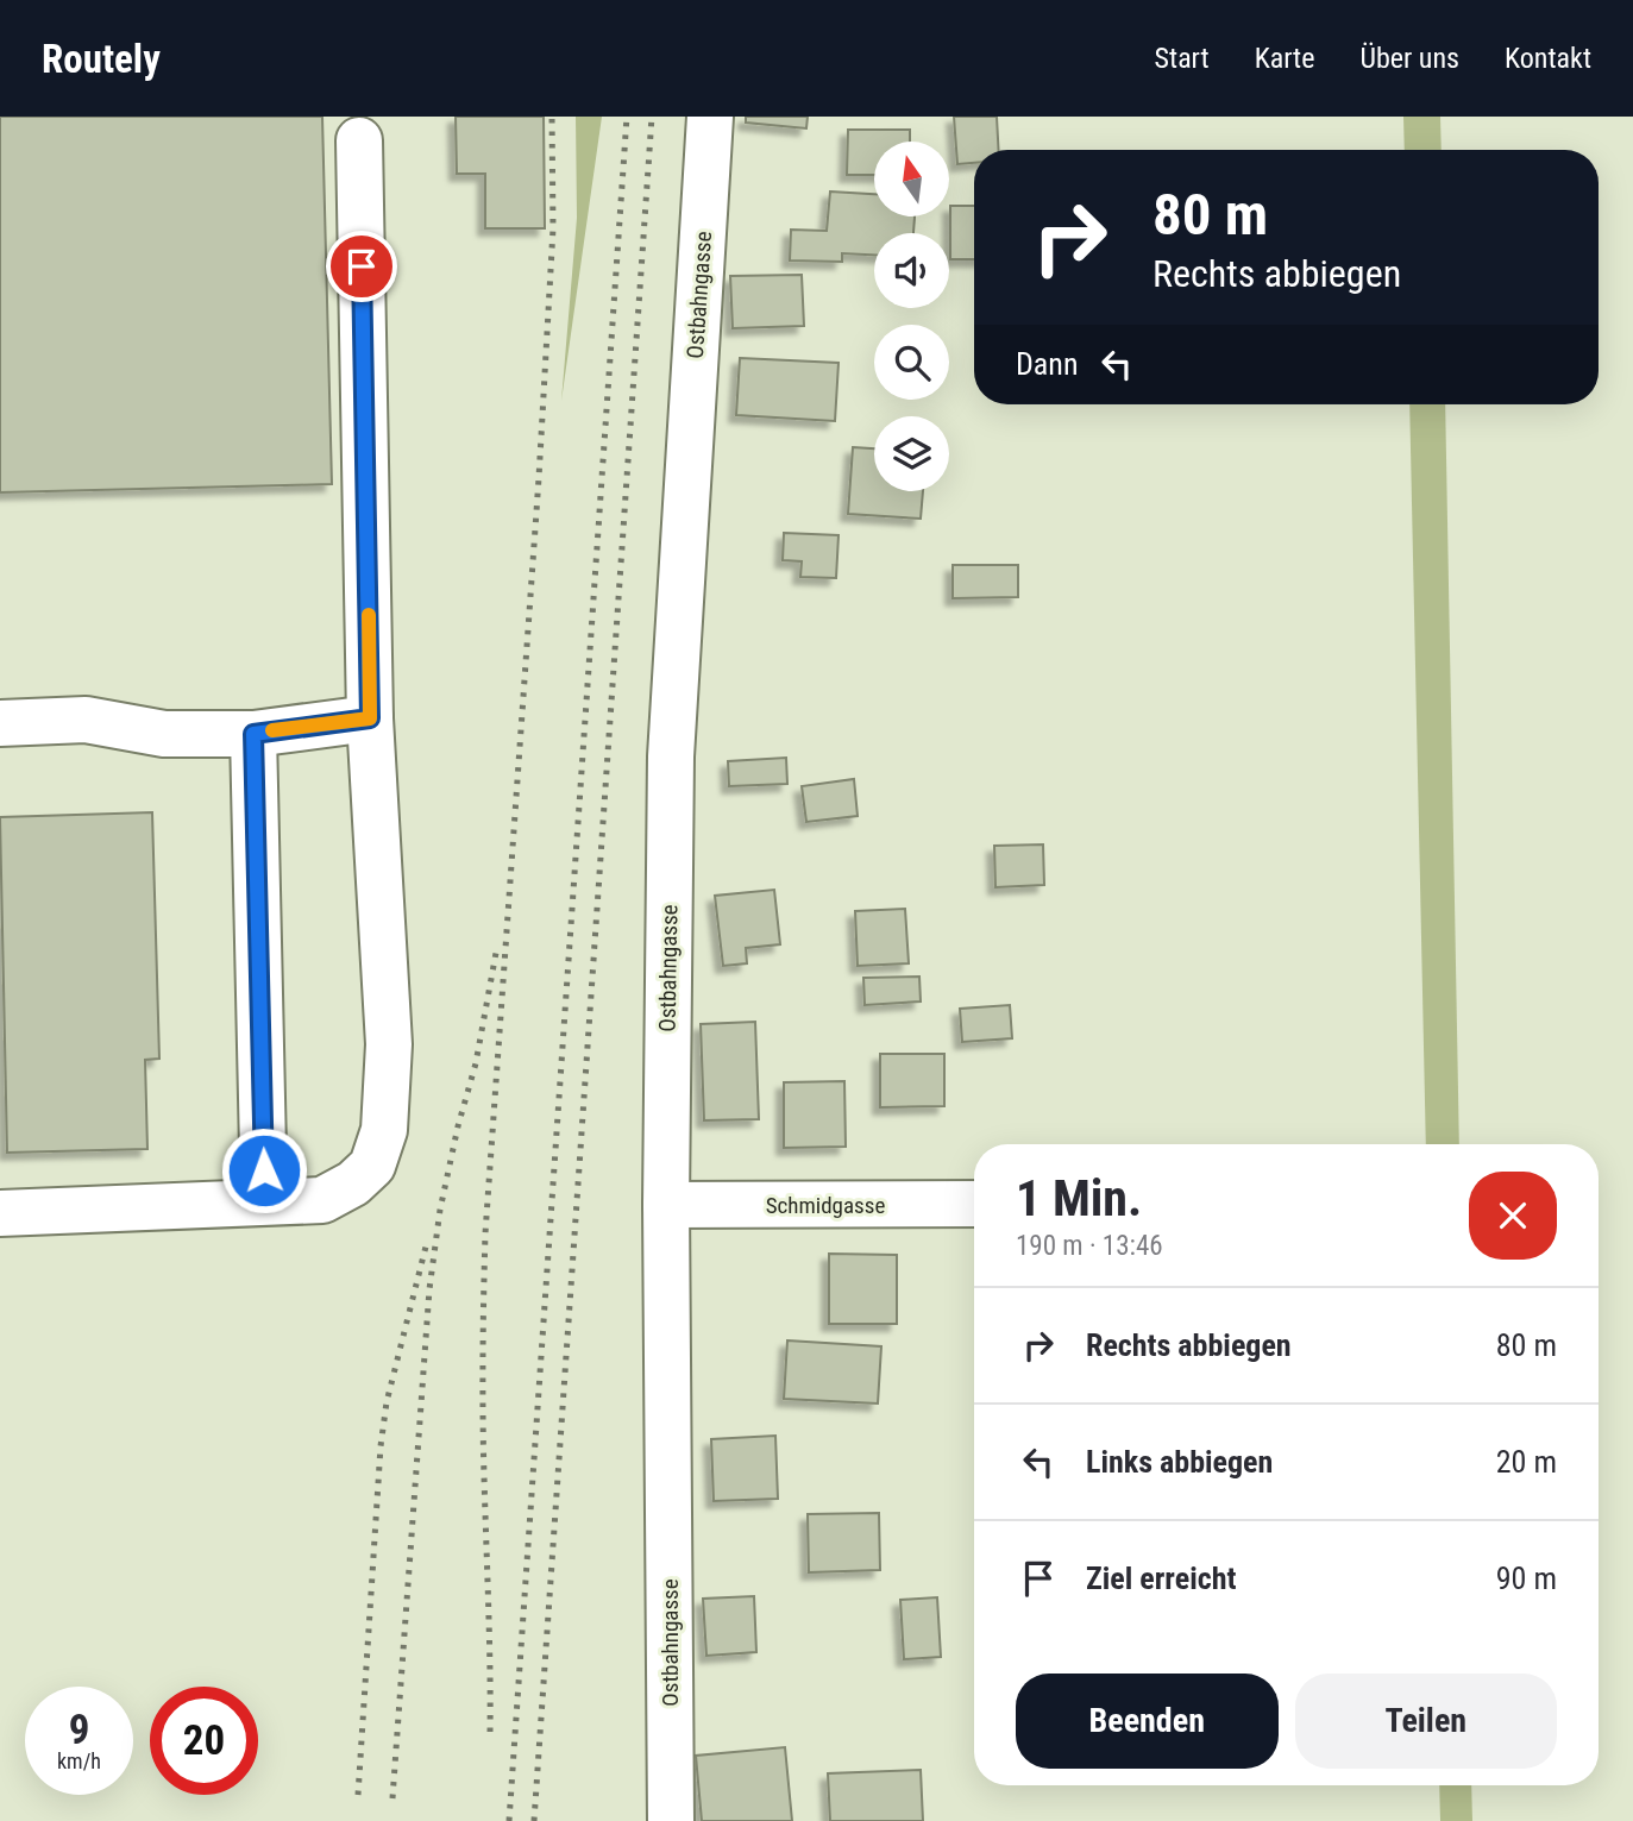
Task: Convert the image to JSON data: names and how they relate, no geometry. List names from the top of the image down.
{
  "streets": {
    "street": ["Ostbahngasse", "Schmidgasse"]
  },
  "crossings": [
    ["Ostbahngasse", "Schmidgasse"]
  ],
  "north": "top",
  "page": {
    "header": "Routely",
    "nav": [
      "Start",
      "Karte",
      "Über uns",
      "Kontakt"
    ],
    "turn": ["80 m", "Rechts abbiegen"],
    "then": "Dann",
    "heading": ["1 Min.", "190 m · 13:46"],
    "list": [
      {
        "name": "Rechts abbiegen",
        "value": "80 m"
      },
      {
        "name": "Links abbiegen",
        "value": "20 m"
      },
      {
        "name": "Ziel erreicht",
        "value": "90 m"
      }
    ],
    "buttons": ["Beenden", "Teilen"],
    "speed": "9 km/h",
    "limit": "20"
  }
}
